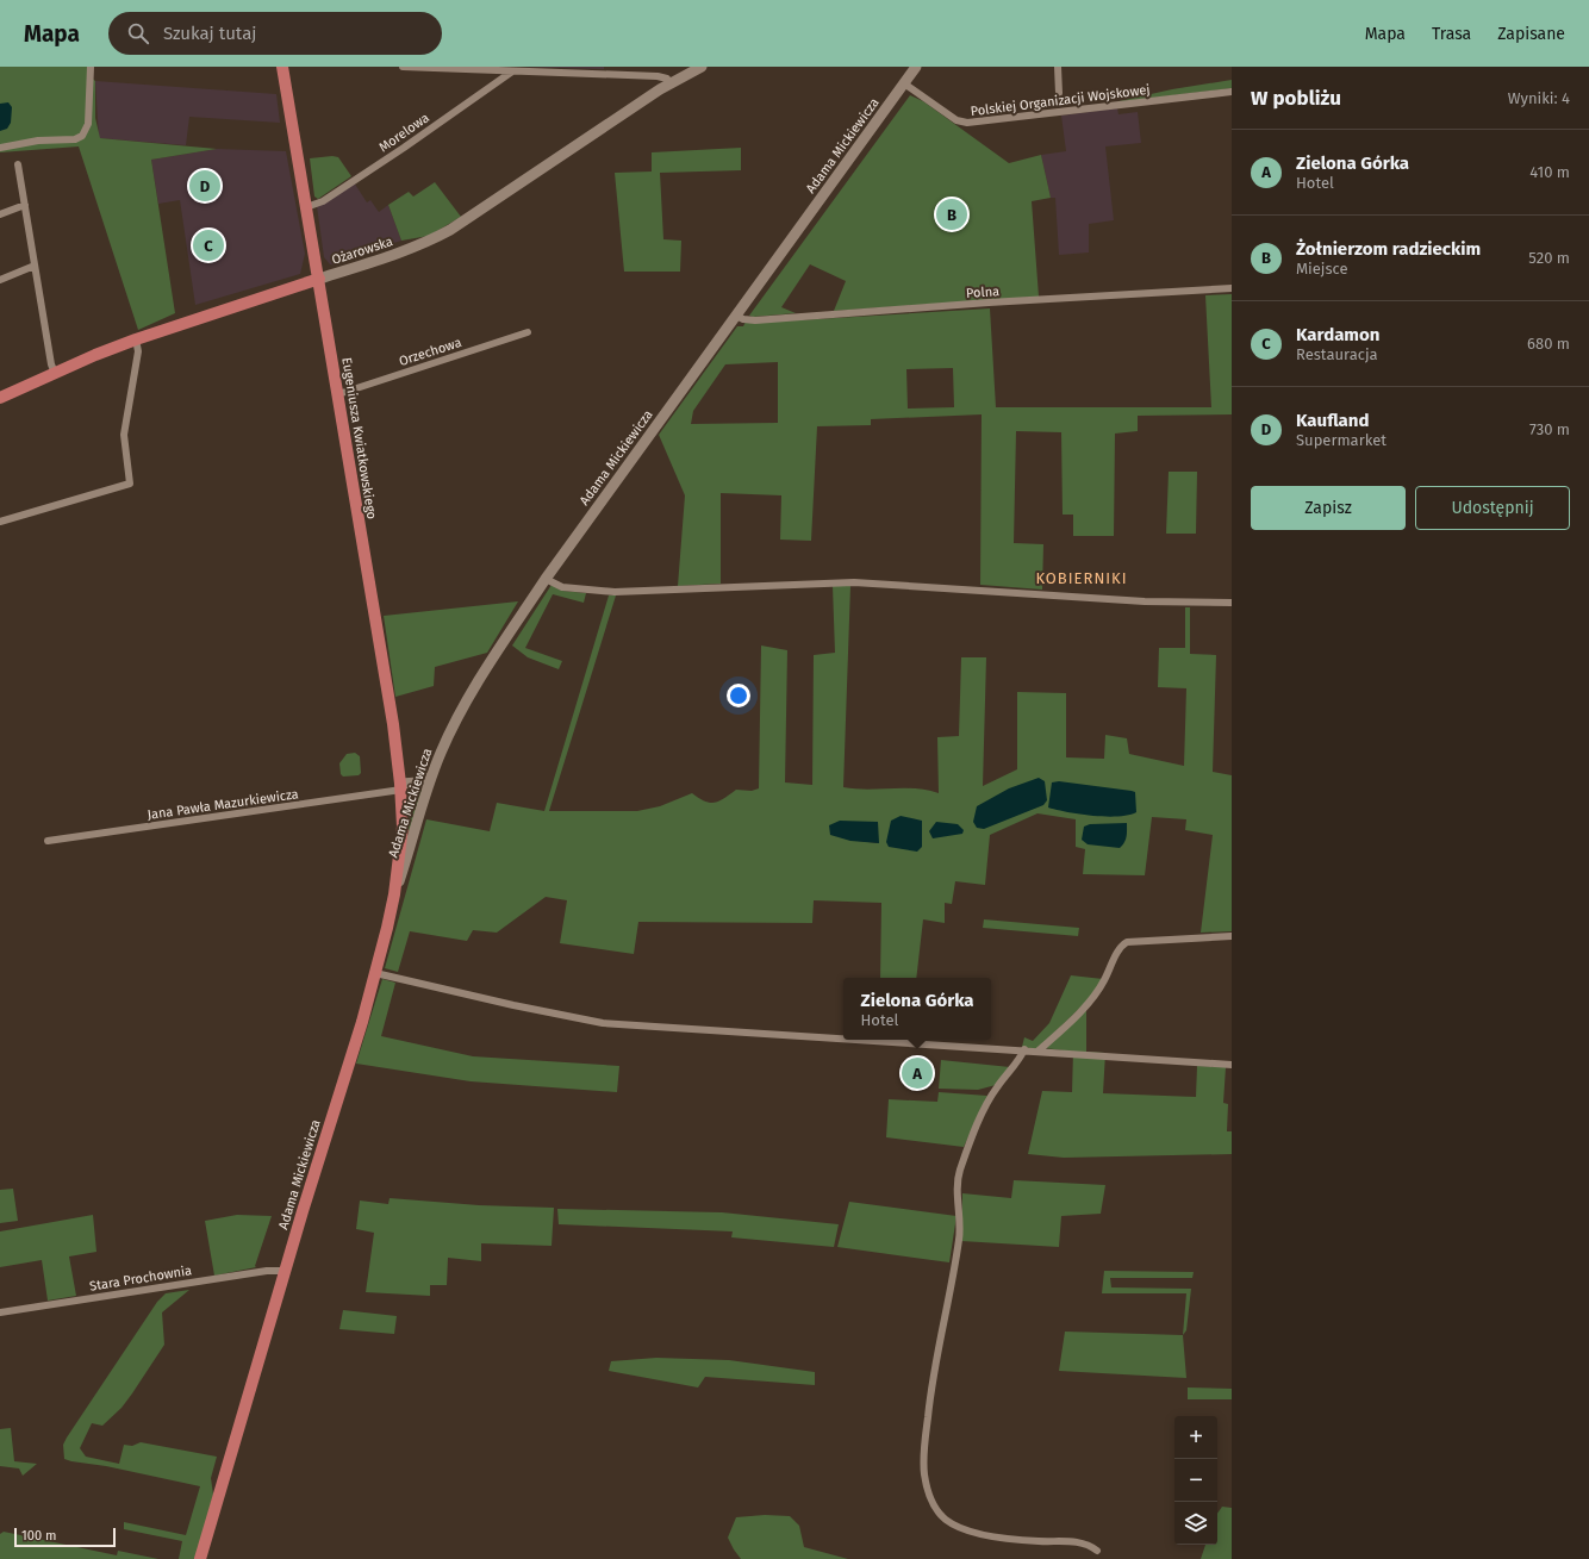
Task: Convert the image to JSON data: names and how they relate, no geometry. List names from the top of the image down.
{
  "streets": {
    "main road": ["Adama Mickiewicza", "Ożarowska", "Eugeniusza Kwiatkowskiego"],
    "street": [
      "Polskiej Organizacji Wojskowej",
      "Morelowa",
      "Polna",
      "Orzechowa",
      "Jana Pawła Mazurkiewicza",
      "Stara Prochownia"
    ]
  },
  "crossings": [
    ["Polskiej Organizacji Wojskowej", "Adama Mickiewicza"],
    ["Morelowa", "Eugeniusza Kwiatkowskiego"],
    ["Adama Mickiewicza", "Polna"],
    ["Adama Mickiewicza", "Eugeniusza Kwiatkowskiego"],
    ["Adama Mickiewicza", "Jana Pawła Mazurkiewicza"],
    ["Adama Mickiewicza", "Stara Prochownia"],
    ["Ożarowska", "Eugeniusza Kwiatkowskiego"],
    ["Orzechowa", "Eugeniusza Kwiatkowskiego"],
    ["Eugeniusza Kwiatkowskiego", "Jana Pawła Mazurkiewicza"]
  ],
  "districts": ["KOBIERNIKI"],
  "scale_bar": "100 m",
  "page": {
    "header": "Mapa",
    "search": "Szukaj tutaj",
    "nav": ["Mapa", "Trasa", "Zapisane"],
    "heading": ["W pobliżu", "Wyniki: 4"],
    "list": [
      {
        "mark": "A",
        "name": "Zielona Górka",
        "note": "Hotel",
        "value": "410 m"
      },
      {
        "mark": "B",
        "name": "Żołnierzom radzieckim",
        "note": "Miejsce",
        "value": "520 m"
      },
      {
        "mark": "C",
        "name": "Kardamon",
        "note": "Restauracja",
        "value": "680 m"
      },
      {
        "mark": "D",
        "name": "Kaufland",
        "note": "Supermarket",
        "value": "730 m"
      }
    ],
    "pins": [
      "D",
      "B",
      "C",
      "A"
    ],
    "buttons": ["Zapisz", "Udostępnij"],
    "popup": ["Zielona Górka", "Hotel"],
    "map_buttons": ["+", "−"],
    "scale": "100 m"
  }
}
